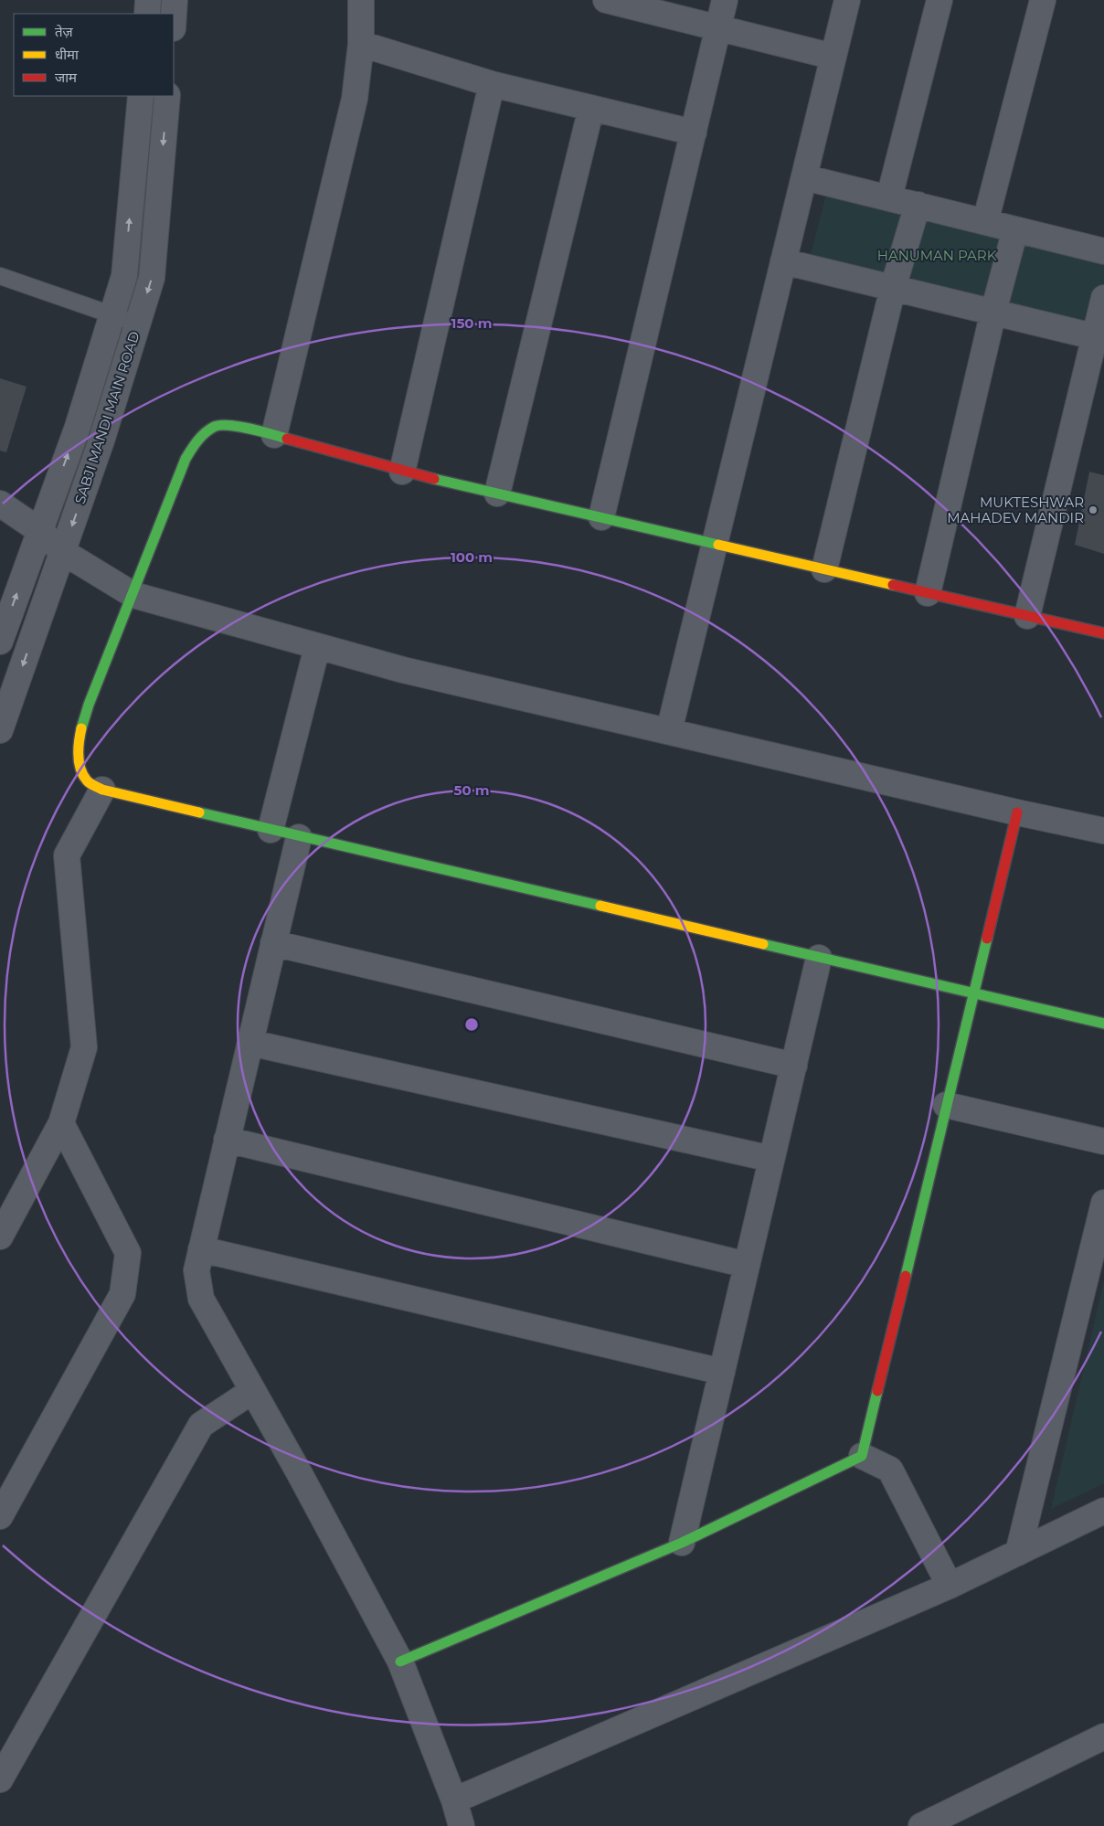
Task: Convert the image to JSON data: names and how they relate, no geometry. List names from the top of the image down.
{
  "streets": {
    "street": ["SABJI MANDI MAIN ROAD"]
  },
  "parks": ["HANUMAN PARK"],
  "places": ["MUKTESHWAR MAHADEV MANDIR"],
  "legend": ["तेज़", "धीमा", "जाम"],
  "rings": ["150 m", "100 m", "50 m"]
}
